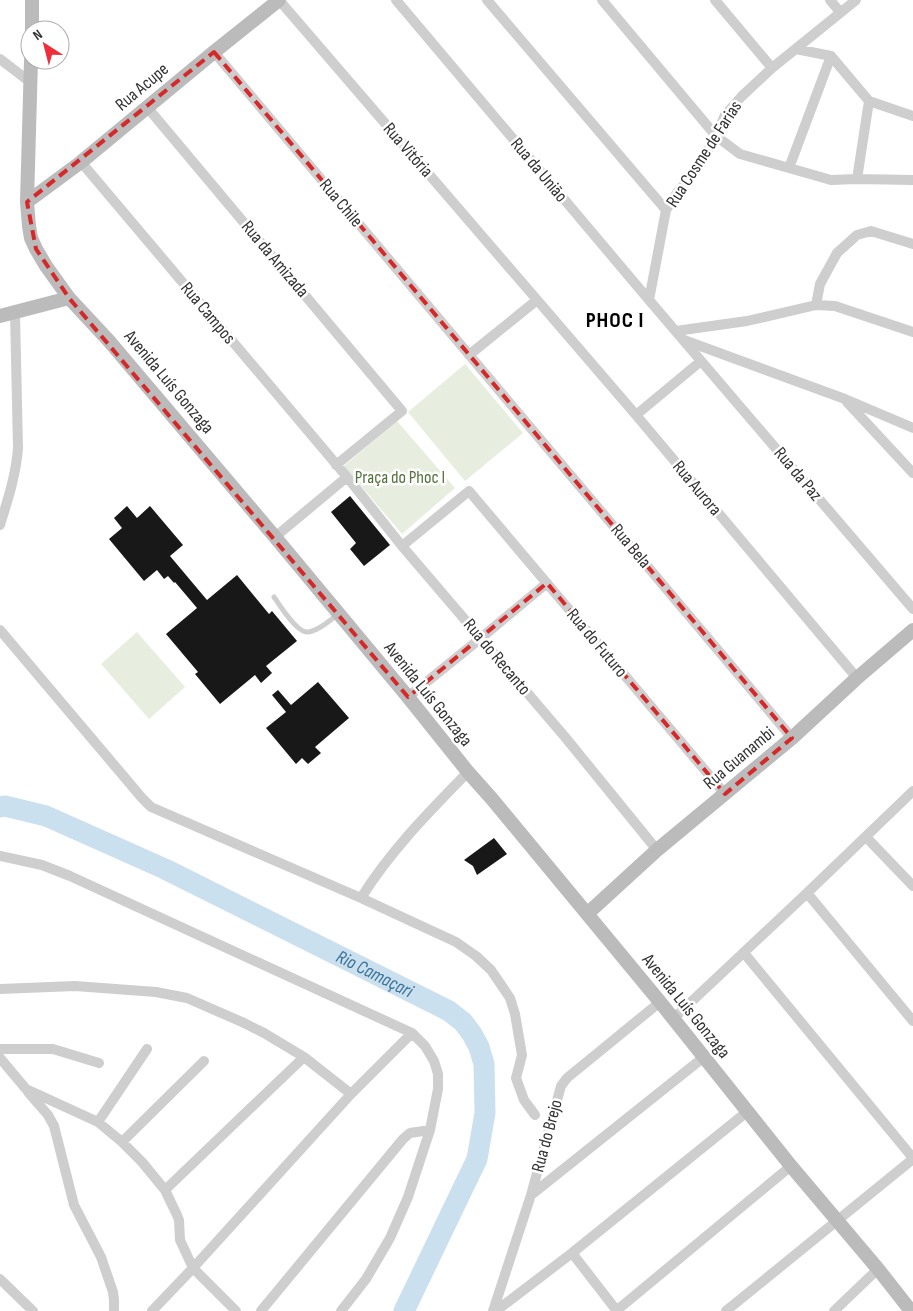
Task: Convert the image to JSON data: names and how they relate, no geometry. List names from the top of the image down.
{
  "streets": {
    "street": [
      "Rua Acupe",
      "Rua Vitória",
      "Rua Cosme de Farias",
      "Rua da União",
      "Rua Chile",
      "Rua da Amizada",
      "Rua Campos",
      "Avenida Luís Gonzaga",
      "Rua da Paz",
      "Rua Aurora",
      "Rua Bela",
      "Rua do Futuro",
      "Rua do Recanto",
      "Rua Guanambi",
      "Rua do Brejo"
    ]
  },
  "crossings": [
    ["Rua Acupe", "Rua Vitória"],
    ["Rua Acupe", "Rua Chile"],
    ["Rua Acupe", "Rua da Amizada"],
    ["Rua Acupe", "Rua Campos"],
    ["Rua Acupe", "Avenida Luís Gonzaga"],
    ["Rua Vitória", "Rua Aurora"],
    ["Rua Cosme de Farias", "Rua da União"],
    ["Rua da União", "Rua da Paz"],
    ["Rua Chile", "Rua Bela"],
    ["Rua da Amizada", "Rua Campos"],
    ["Rua da Amizada", "Rua do Recanto"],
    ["Rua Campos", "Rua do Recanto"],
    ["Avenida Luís Gonzaga", "Rua Guanambi"],
    ["Avenida Luís Gonzaga", "Rua do Brejo"],
    ["Rua Aurora", "Rua Guanambi"],
    ["Rua Bela", "Rua Guanambi"],
    ["Rua do Futuro", "Rua do Recanto"],
    ["Rua do Futuro", "Rua Guanambi"],
    ["Rua do Recanto", "Rua Guanambi"]
  ],
  "districts": ["PHOC I"],
  "water": ["Rio Camaçari"],
  "parks": ["Praça do Phoc I"],
  "north": "top left"
}
